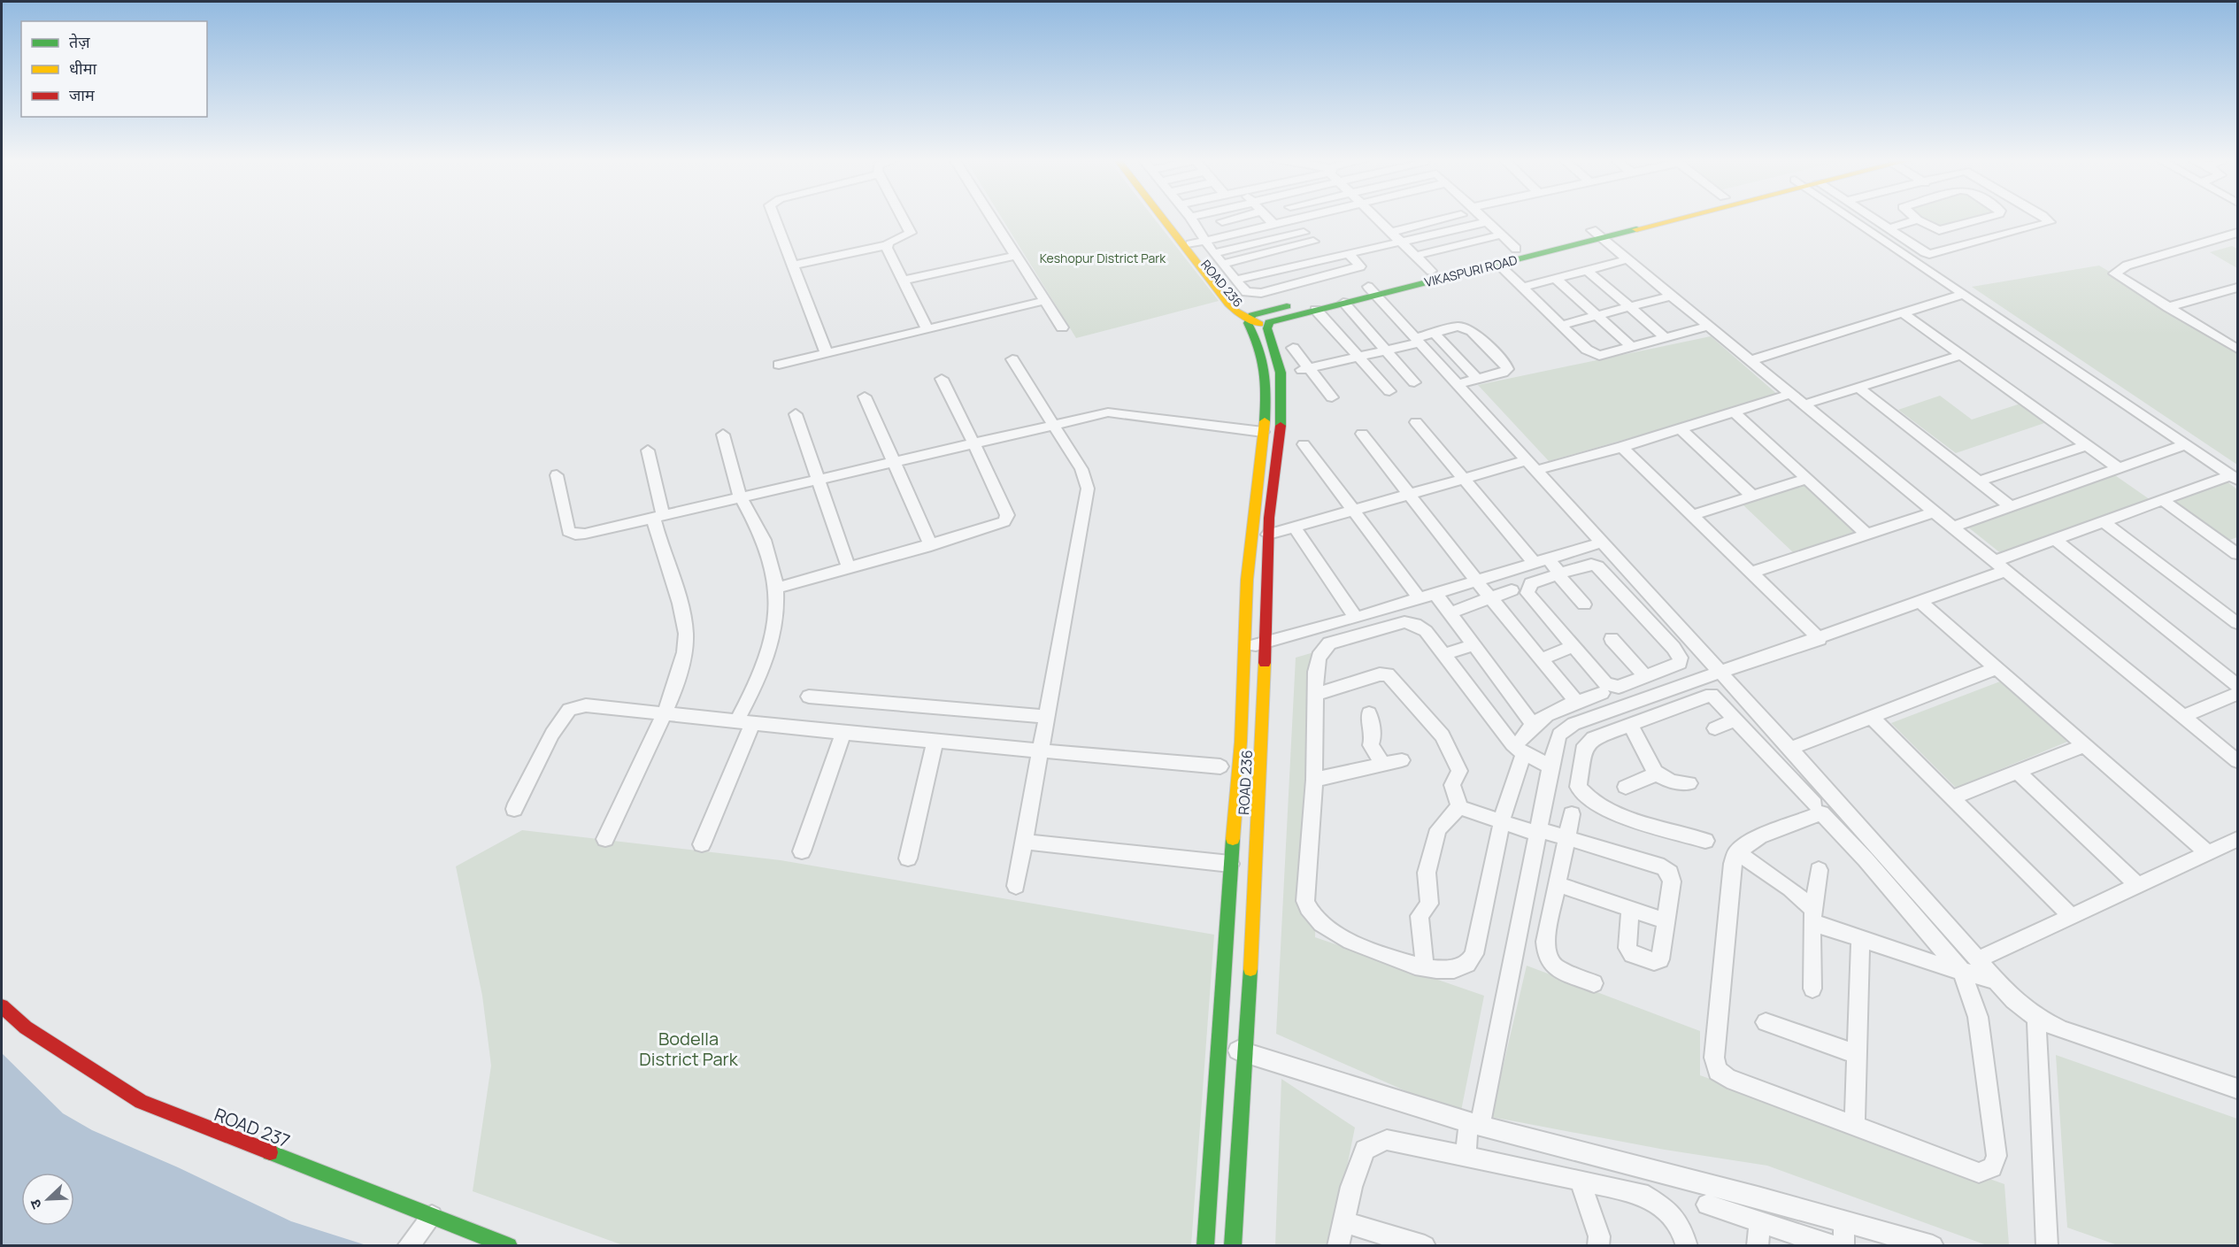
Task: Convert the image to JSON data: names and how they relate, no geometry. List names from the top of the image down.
{
  "streets": {
    "street": ["VIKASPURI ROAD", "ROAD 236", "ROAD 237"]
  },
  "crossings": [
    ["VIKASPURI ROAD", "ROAD 236"]
  ],
  "parks": ["Keshopur District Park", "Bodella District Park"],
  "legend": ["तेज़", "धीमा", "जाम"],
  "north": "bottom left"
}
